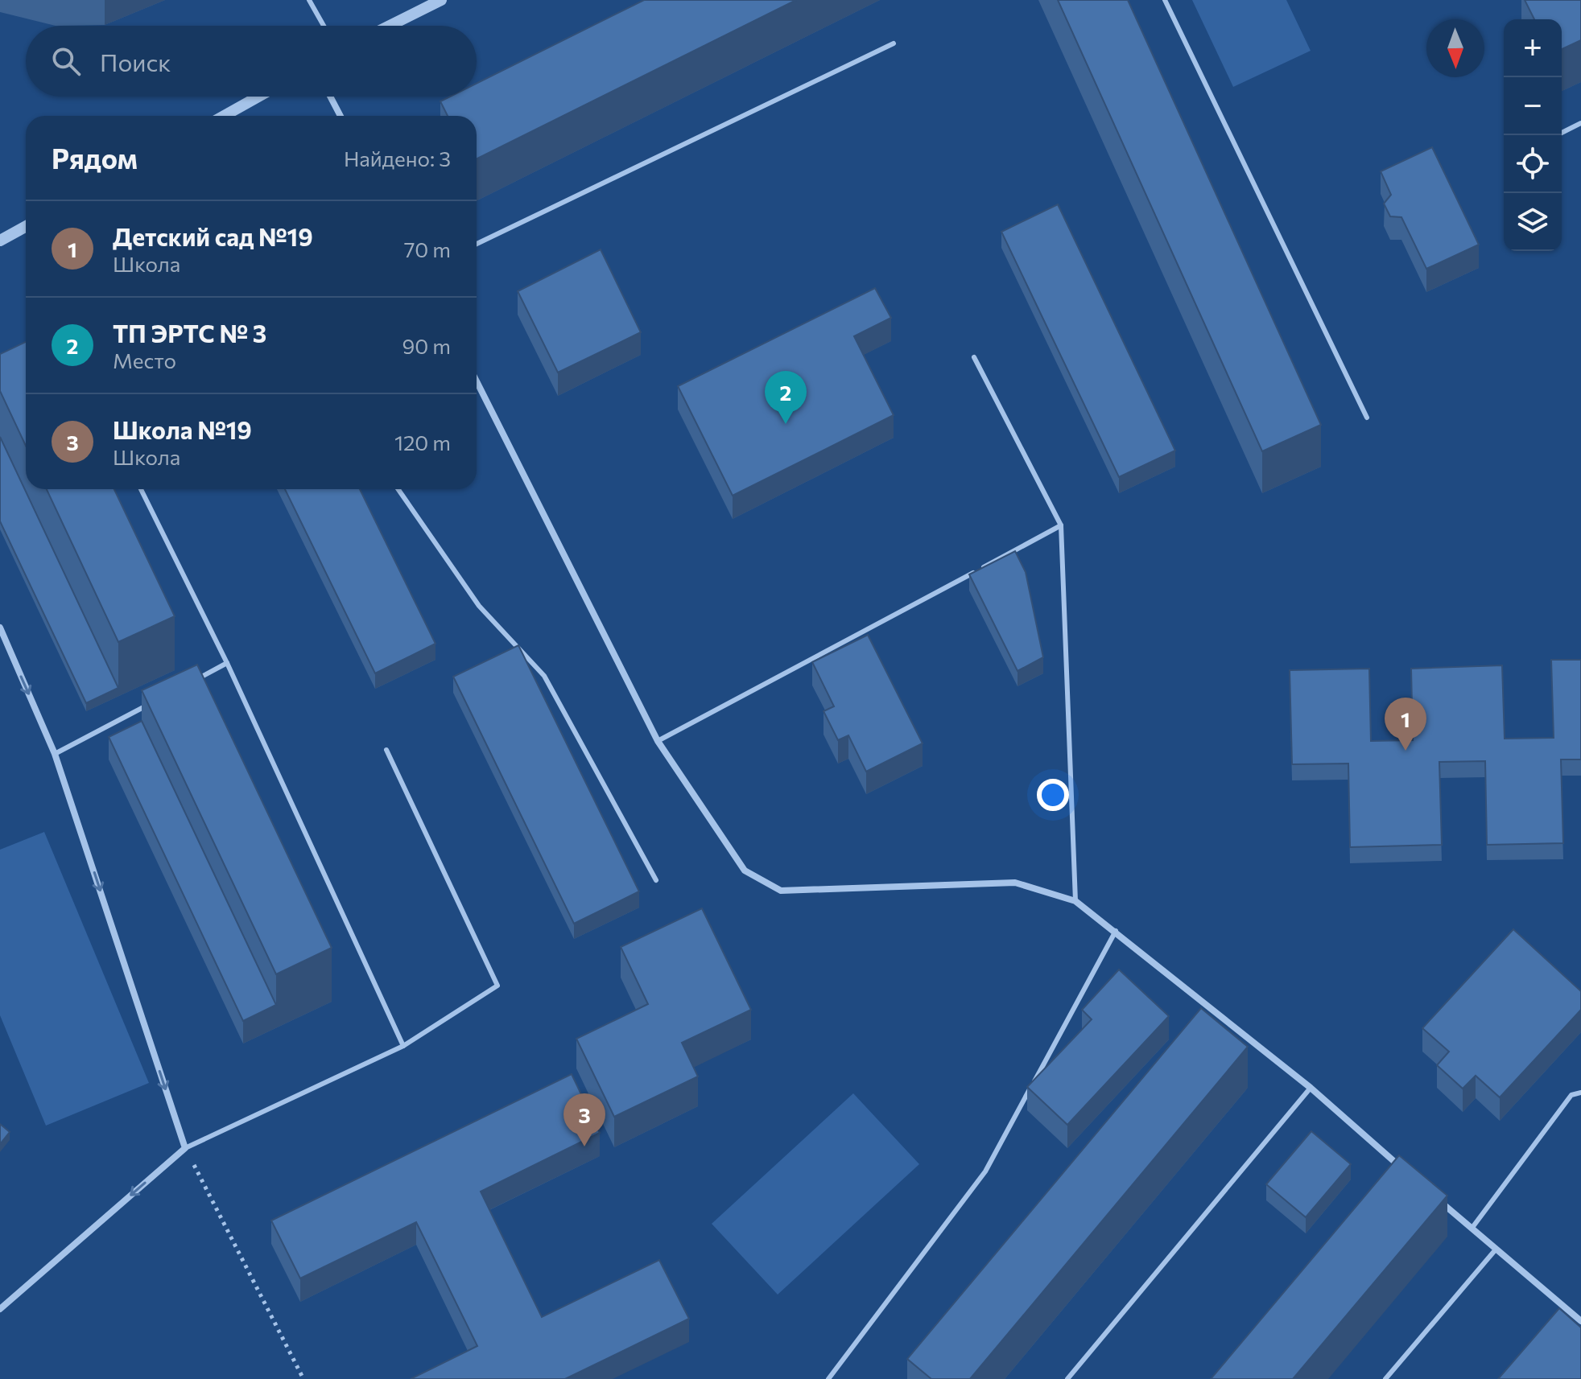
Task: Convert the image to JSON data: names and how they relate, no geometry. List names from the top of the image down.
{
  "north": "bottom",
  "page": {
    "map_buttons": ["+", "−"],
    "search": "Поиск",
    "heading": ["Рядом", "Найдено: 3"],
    "list": [
      {
        "mark": "1",
        "name": "Детский сад №19",
        "note": "Школа",
        "value": "70 m"
      },
      {
        "mark": "2",
        "name": "ТП ЭРТС № 3",
        "note": "Место",
        "value": "90 m"
      },
      {
        "mark": "3",
        "name": "Школа №19",
        "note": "Школа",
        "value": "120 m"
      }
    ],
    "pins": ["2", "1", "3"]
  }
}
